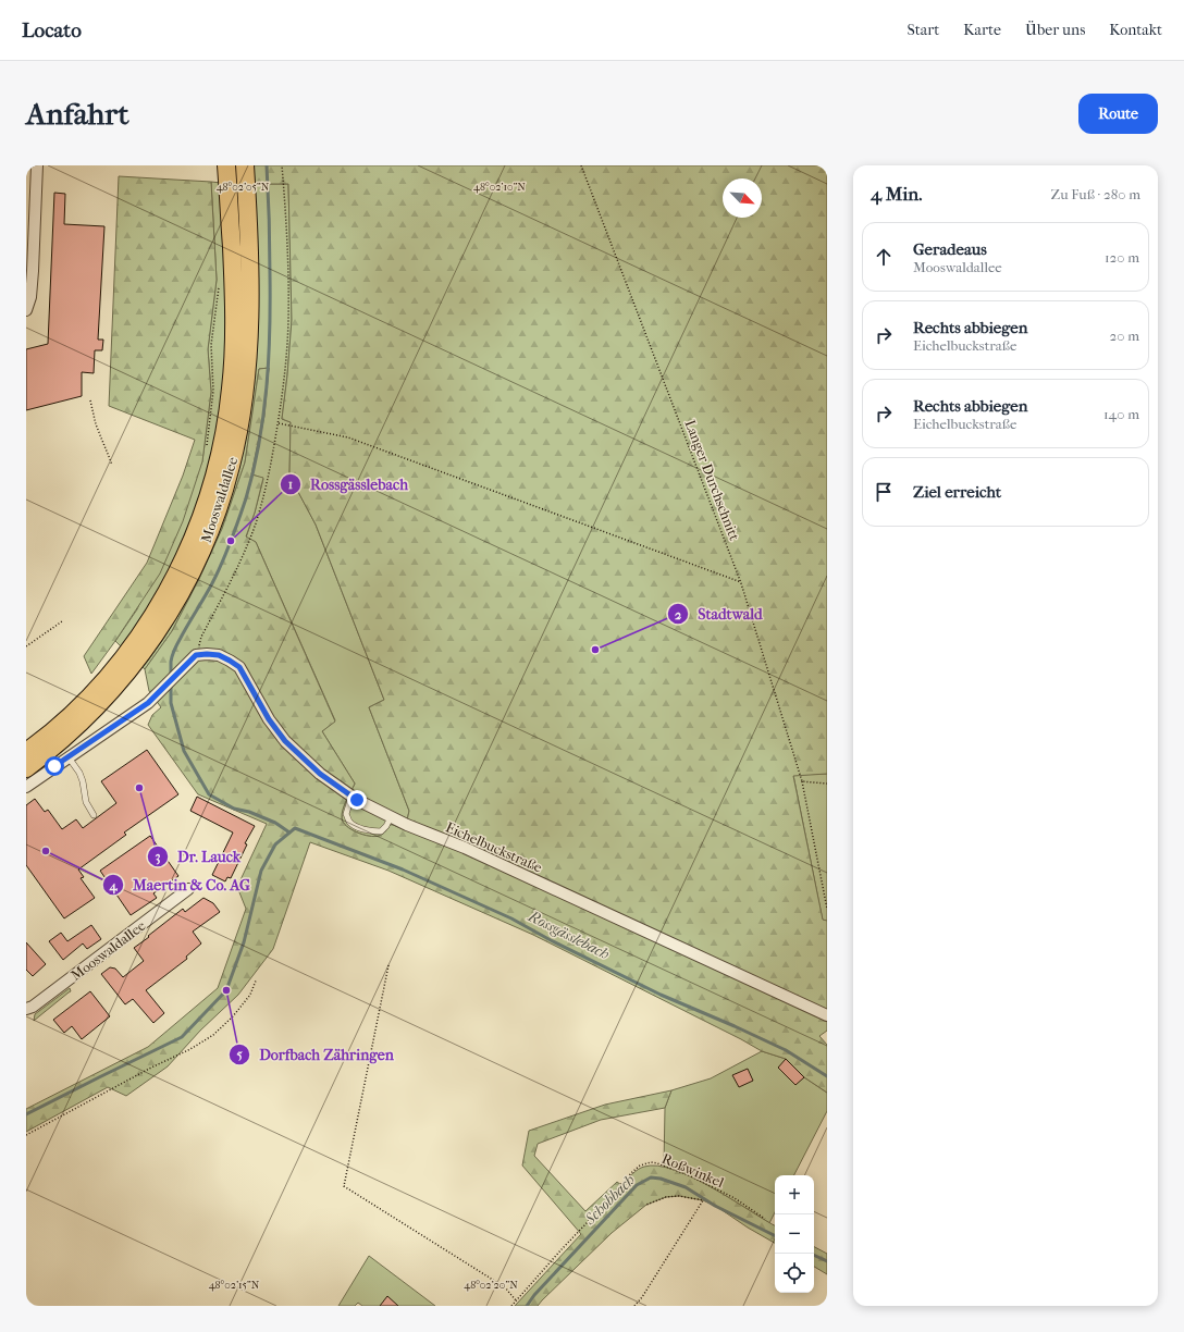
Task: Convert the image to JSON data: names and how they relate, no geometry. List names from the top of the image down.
{
  "streets": {
    "main road": ["Mooswaldallee"],
    "street": ["Eichelbuckstraße"],
    "path": ["Langer Durchschnitt", "Roßwinkel"]
  },
  "water": ["Rossgässlebach", "Schobbach"],
  "places": [
    "Rossgässlebach",
    "Stadtwald",
    "Dr. Lauck",
    "Maertin & Co. AG",
    "Dorfbach Zähringen"
  ],
  "north": "bottom right",
  "page": {
    "header": "Locato",
    "nav": [
      "Start",
      "Karte",
      "Über uns",
      "Kontakt"
    ],
    "buttons": "Route",
    "title": "Anfahrt",
    "heading": ["4 Min.", "Zu Fuß · 280 m"],
    "list": [
      ["Geradeaus", "Mooswaldallee", "120 m"],
      ["Rechts abbiegen", "Eichelbuckstraße", "20 m"],
      ["Rechts abbiegen", "Eichelbuckstraße", "140 m"],
      "Ziel erreicht"
    ],
    "map_buttons": ["+", "−"]
  },
  "coordinates": [
    "48°02'05\"N",
    "48°02'10\"N",
    "48°02'15\"N",
    "48°02'20\"N"
  ]
}
